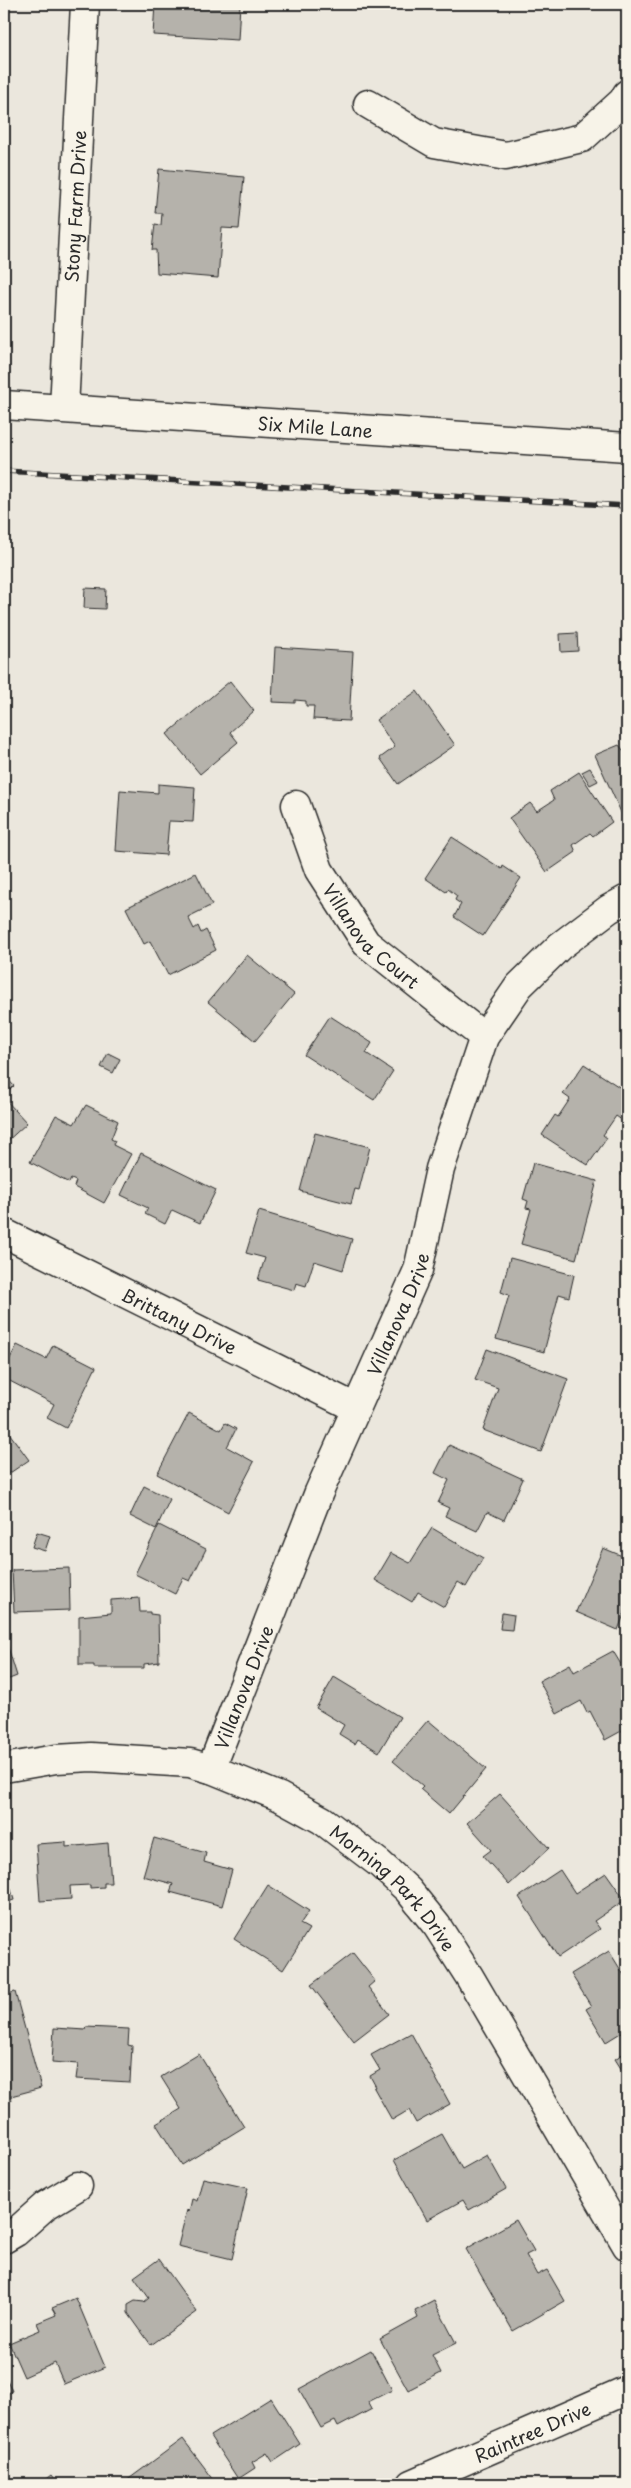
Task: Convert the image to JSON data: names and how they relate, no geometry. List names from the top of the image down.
{
  "streets": {
    "street": [
      "Stony Farm Drive",
      "Six Mile Lane",
      "Villanova Court",
      "Villanova Drive",
      "Brittany Drive",
      "Morning Park Drive",
      "Raintree Drive"
    ]
  },
  "crossings": [
    ["Stony Farm Drive", "Six Mile Lane"],
    ["Villanova Court", "Villanova Drive"],
    ["Villanova Drive", "Brittany Drive"],
    ["Villanova Drive", "Morning Park Drive"]
  ]
}
